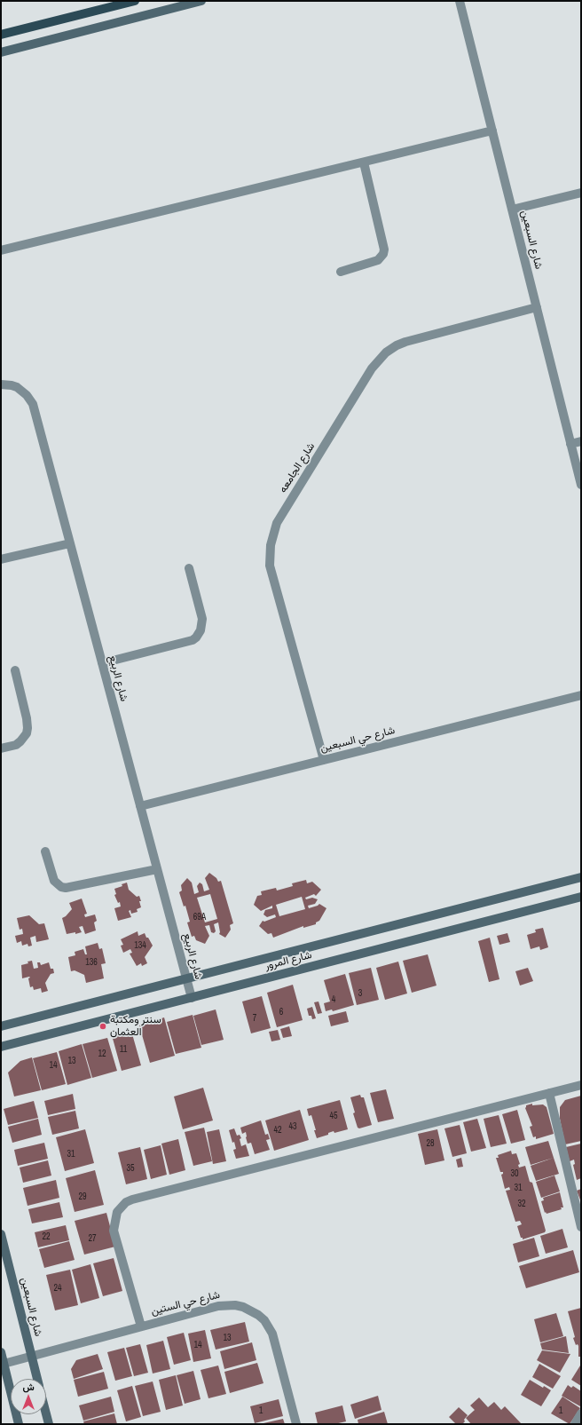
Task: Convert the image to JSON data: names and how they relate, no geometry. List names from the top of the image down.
{
  "streets": {
    "street": [
      "شارع السبعين",
      "شارع الجامعه",
      "شارع الربيع",
      "شارع حي السبعين",
      "شارع المرور",
      "شارع حي الستين"
    ]
  },
  "crossings": [
    ["شارع السبعين", "شارع الجامعه"],
    ["شارع السبعين", "شارع حي الستين"],
    ["شارع الجامعه", "شارع حي السبعين"],
    ["شارع الربيع", "شارع حي السبعين"],
    ["شارع الربيع", "شارع المرور"]
  ],
  "places": ["سنتر ومكتبة العثمان"],
  "house_numbers": [
    "69A",
    "134",
    "136",
    "3",
    "4",
    "6",
    "7",
    "11",
    "12",
    "13",
    "14",
    "45",
    "43",
    "42",
    "28",
    "31",
    "35",
    "30",
    "31",
    "29",
    "32",
    "22",
    "27",
    "24",
    "13",
    "14",
    "1",
    "1"
  ],
  "north": "top"
}
